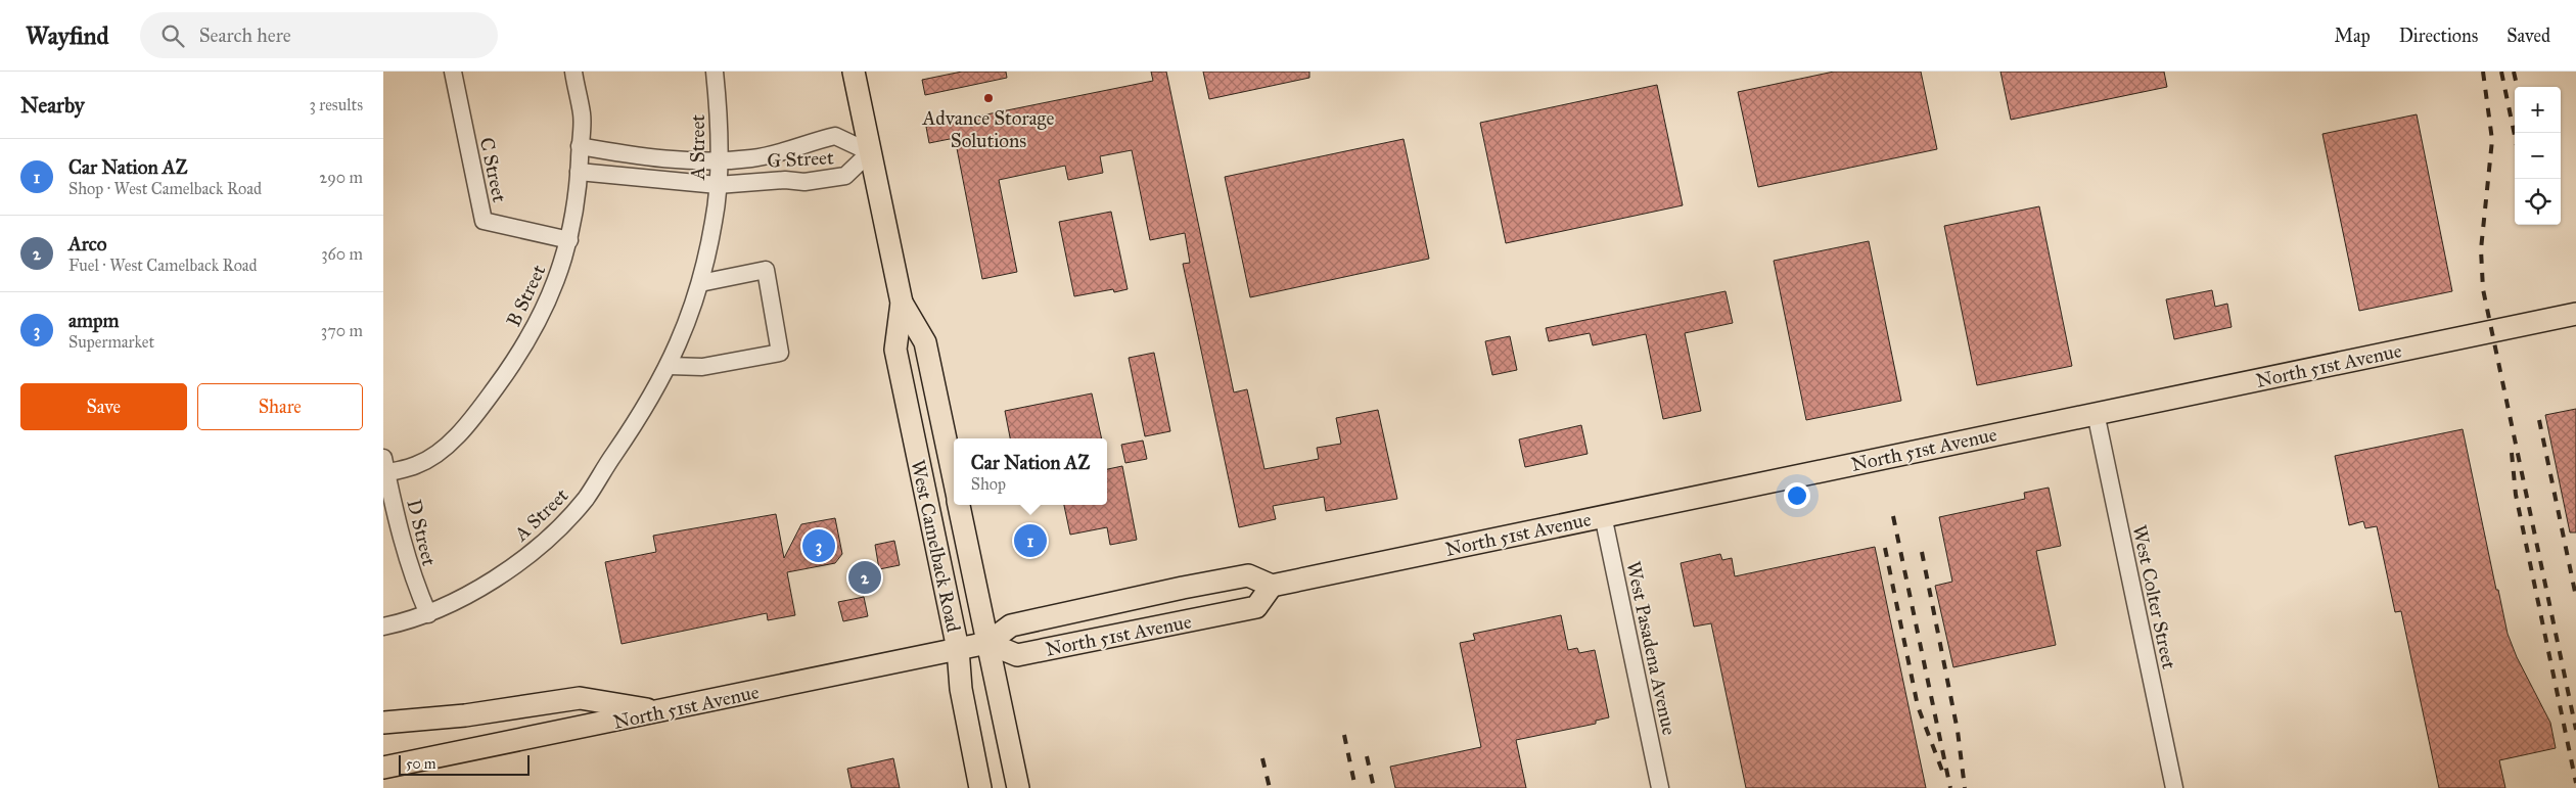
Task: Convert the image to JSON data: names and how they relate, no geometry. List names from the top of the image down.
{
  "streets": {
    "main road": ["North 51st Avenue", "West Camelback Road"],
    "street": [
      "A Street",
      "G Street",
      "C Street",
      "B Street",
      "D Street",
      "West Colter Street",
      "West Pasadena Avenue"
    ]
  },
  "crossings": [
    ["A Street", "G Street"],
    ["A Street", "D Street"],
    ["G Street", "B Street"],
    ["G Street", "West Camelback Road"],
    ["C Street", "B Street"],
    ["B Street", "D Street"],
    ["North 51st Avenue", "West Camelback Road"],
    ["North 51st Avenue", "West Colter Street"],
    ["North 51st Avenue", "West Pasadena Avenue"]
  ],
  "places": ["Advance Storage Solutions"],
  "scale_bar": "50 m",
  "page": {
    "header": "Wayfind",
    "search": "Search here",
    "nav": ["Map", "Directions", "Saved"],
    "heading": ["Nearby", "3 results"],
    "map_buttons": ["+", "−"],
    "list": [
      {
        "mark": "1",
        "name": "Car Nation AZ",
        "note": "Shop · West Camelback Road",
        "value": "290 m"
      },
      {
        "mark": "2",
        "name": "Arco",
        "note": "Fuel · West Camelback Road",
        "value": "360 m"
      },
      {
        "mark": "3",
        "name": "ampm",
        "note": "Supermarket",
        "value": "370 m"
      }
    ],
    "buttons": ["Save", "Share"],
    "popup": ["Car Nation AZ", "Shop"],
    "pins": ["1", "3", "2"],
    "scale": "50 m"
  }
}
